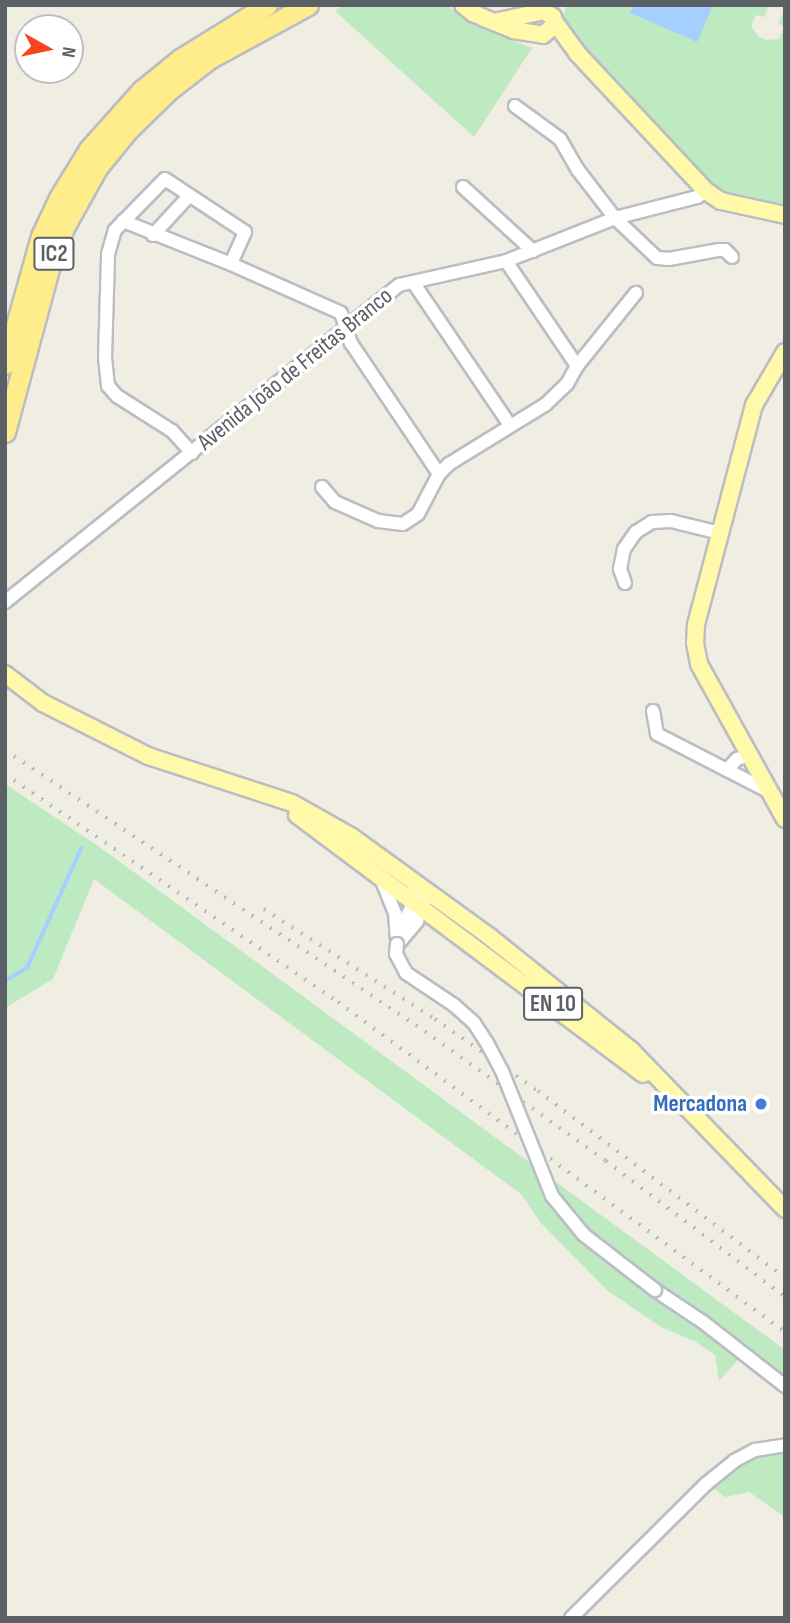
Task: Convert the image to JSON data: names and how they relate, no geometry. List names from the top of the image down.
{
  "streets": {
    "highway": ["IC2"],
    "main road": ["EN 10"],
    "street": ["Avenida João de Freitas Branco"]
  },
  "places": ["Mercadona"],
  "north": "right"
}
